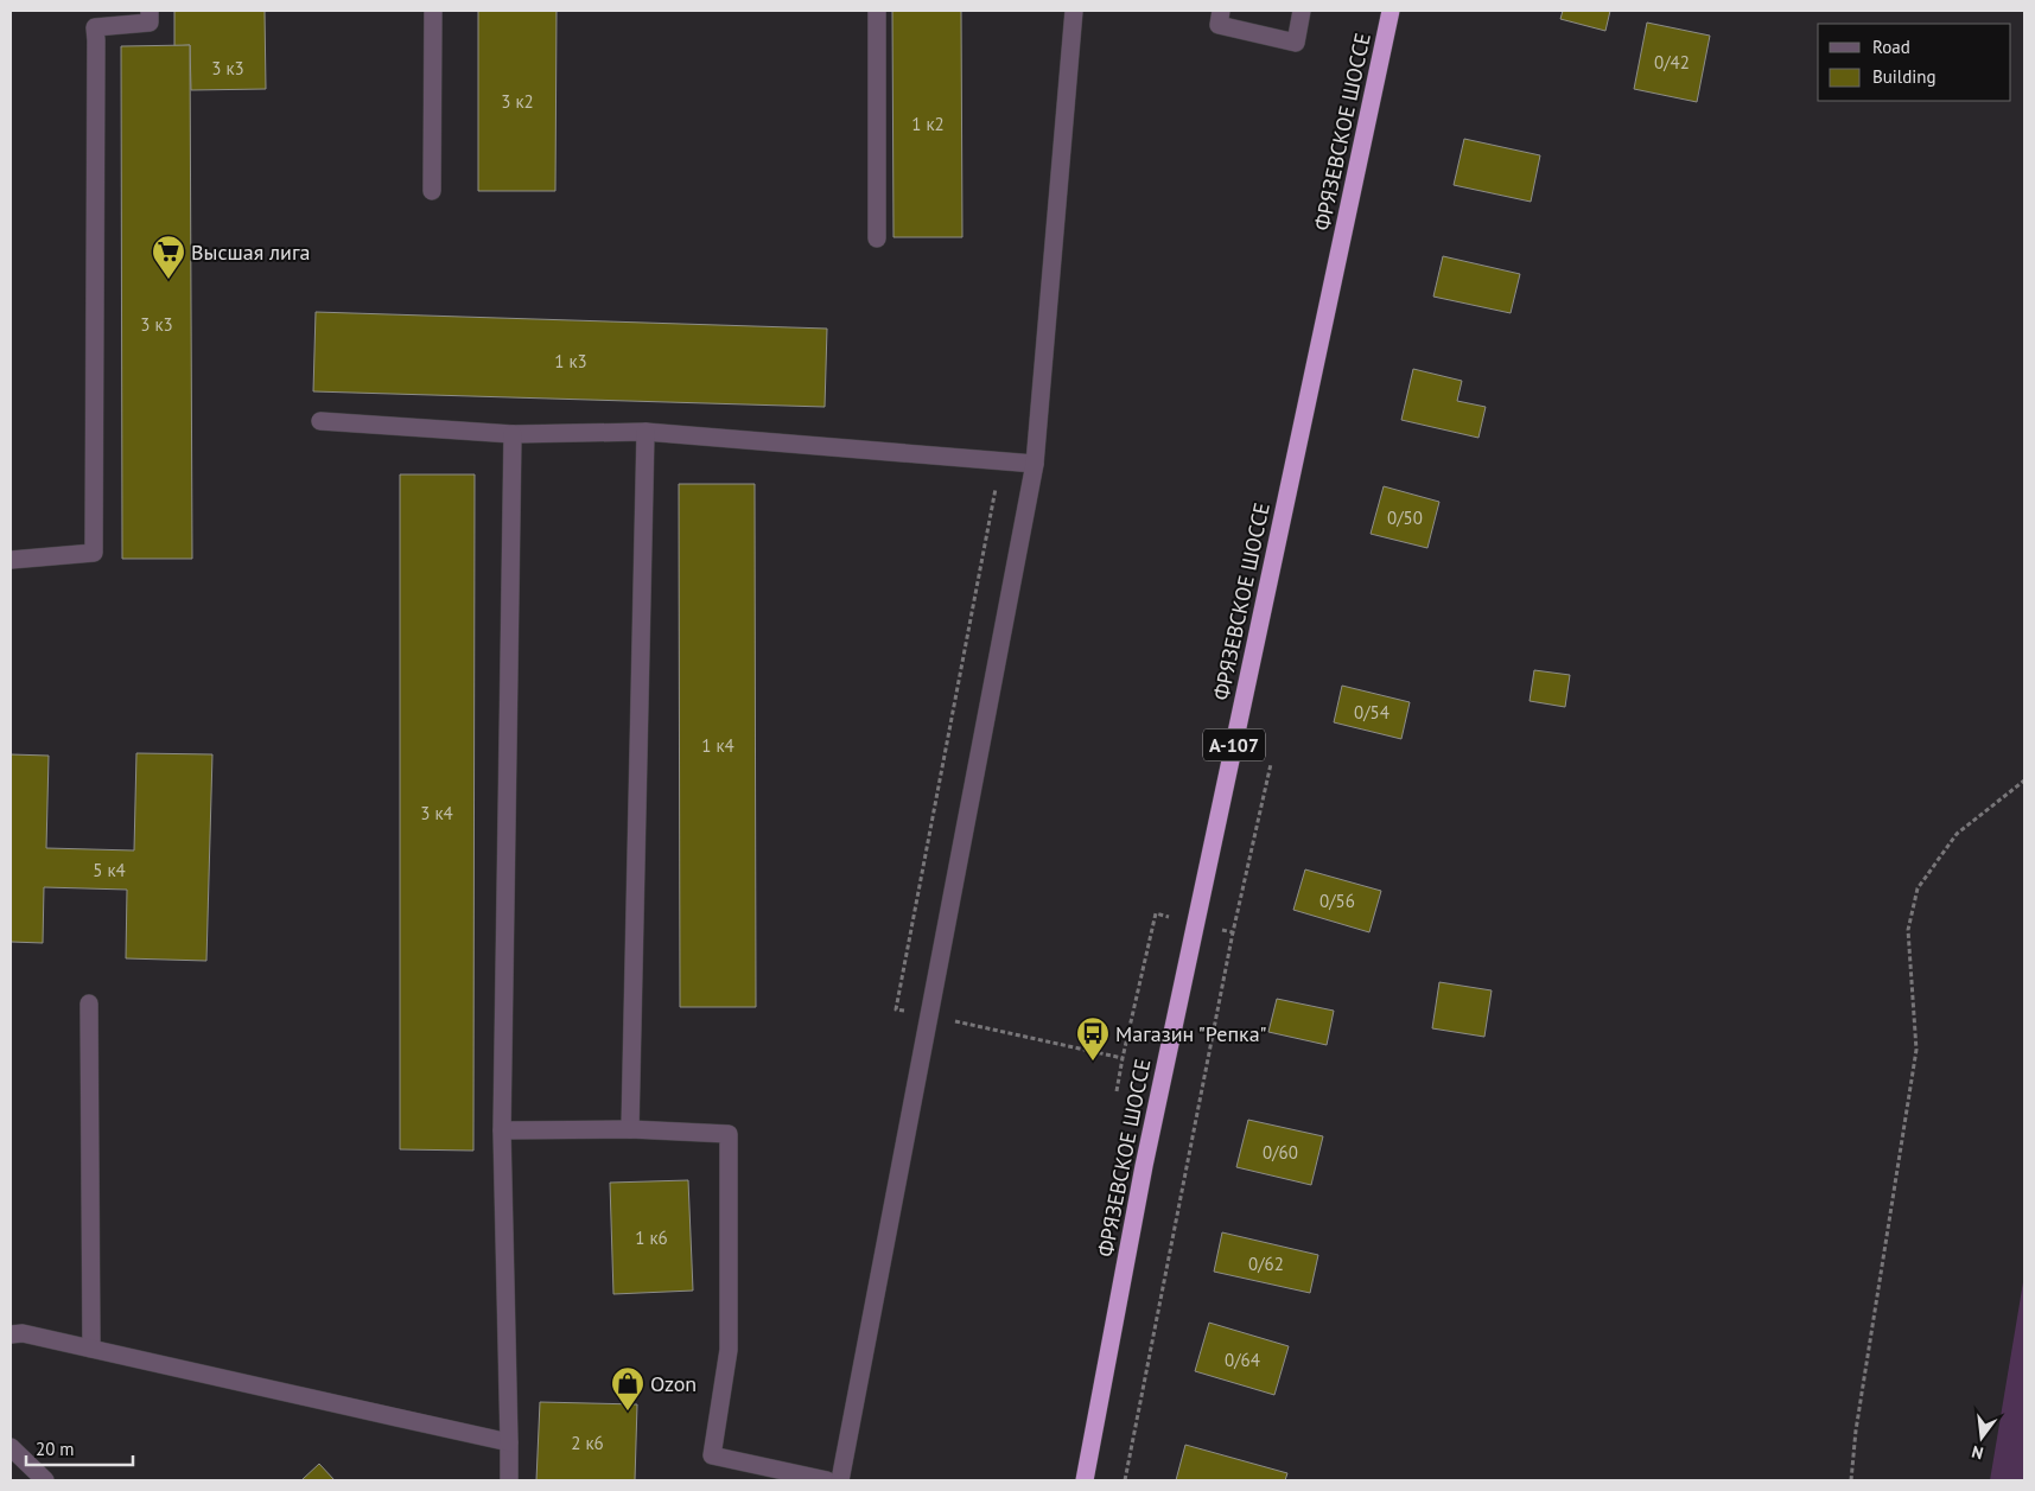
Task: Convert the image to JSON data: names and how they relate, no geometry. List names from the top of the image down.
{
  "streets": {
    "highway": ["ФРЯЗЕВСКОЕ ШОССЕ", "А-107"]
  },
  "places": {
    "supermarket": ["Высшая лига"],
    "bus stop": ["Магазин \"Репка\""],
    "shop": ["Ozon"]
  },
  "house_numbers": [
    "0/42",
    "3 к3",
    "3 к2",
    "1 к2",
    "3 к3",
    "1 к3",
    "0/50",
    "0/54",
    "1 к4",
    "3 к4",
    "5 к4",
    "0/56",
    "0/60",
    "1 к6",
    "0/62",
    "0/64",
    "2 к6"
  ],
  "legend": ["Road", "Building"],
  "scale_bar": "20 m",
  "north": "bottom"
}
